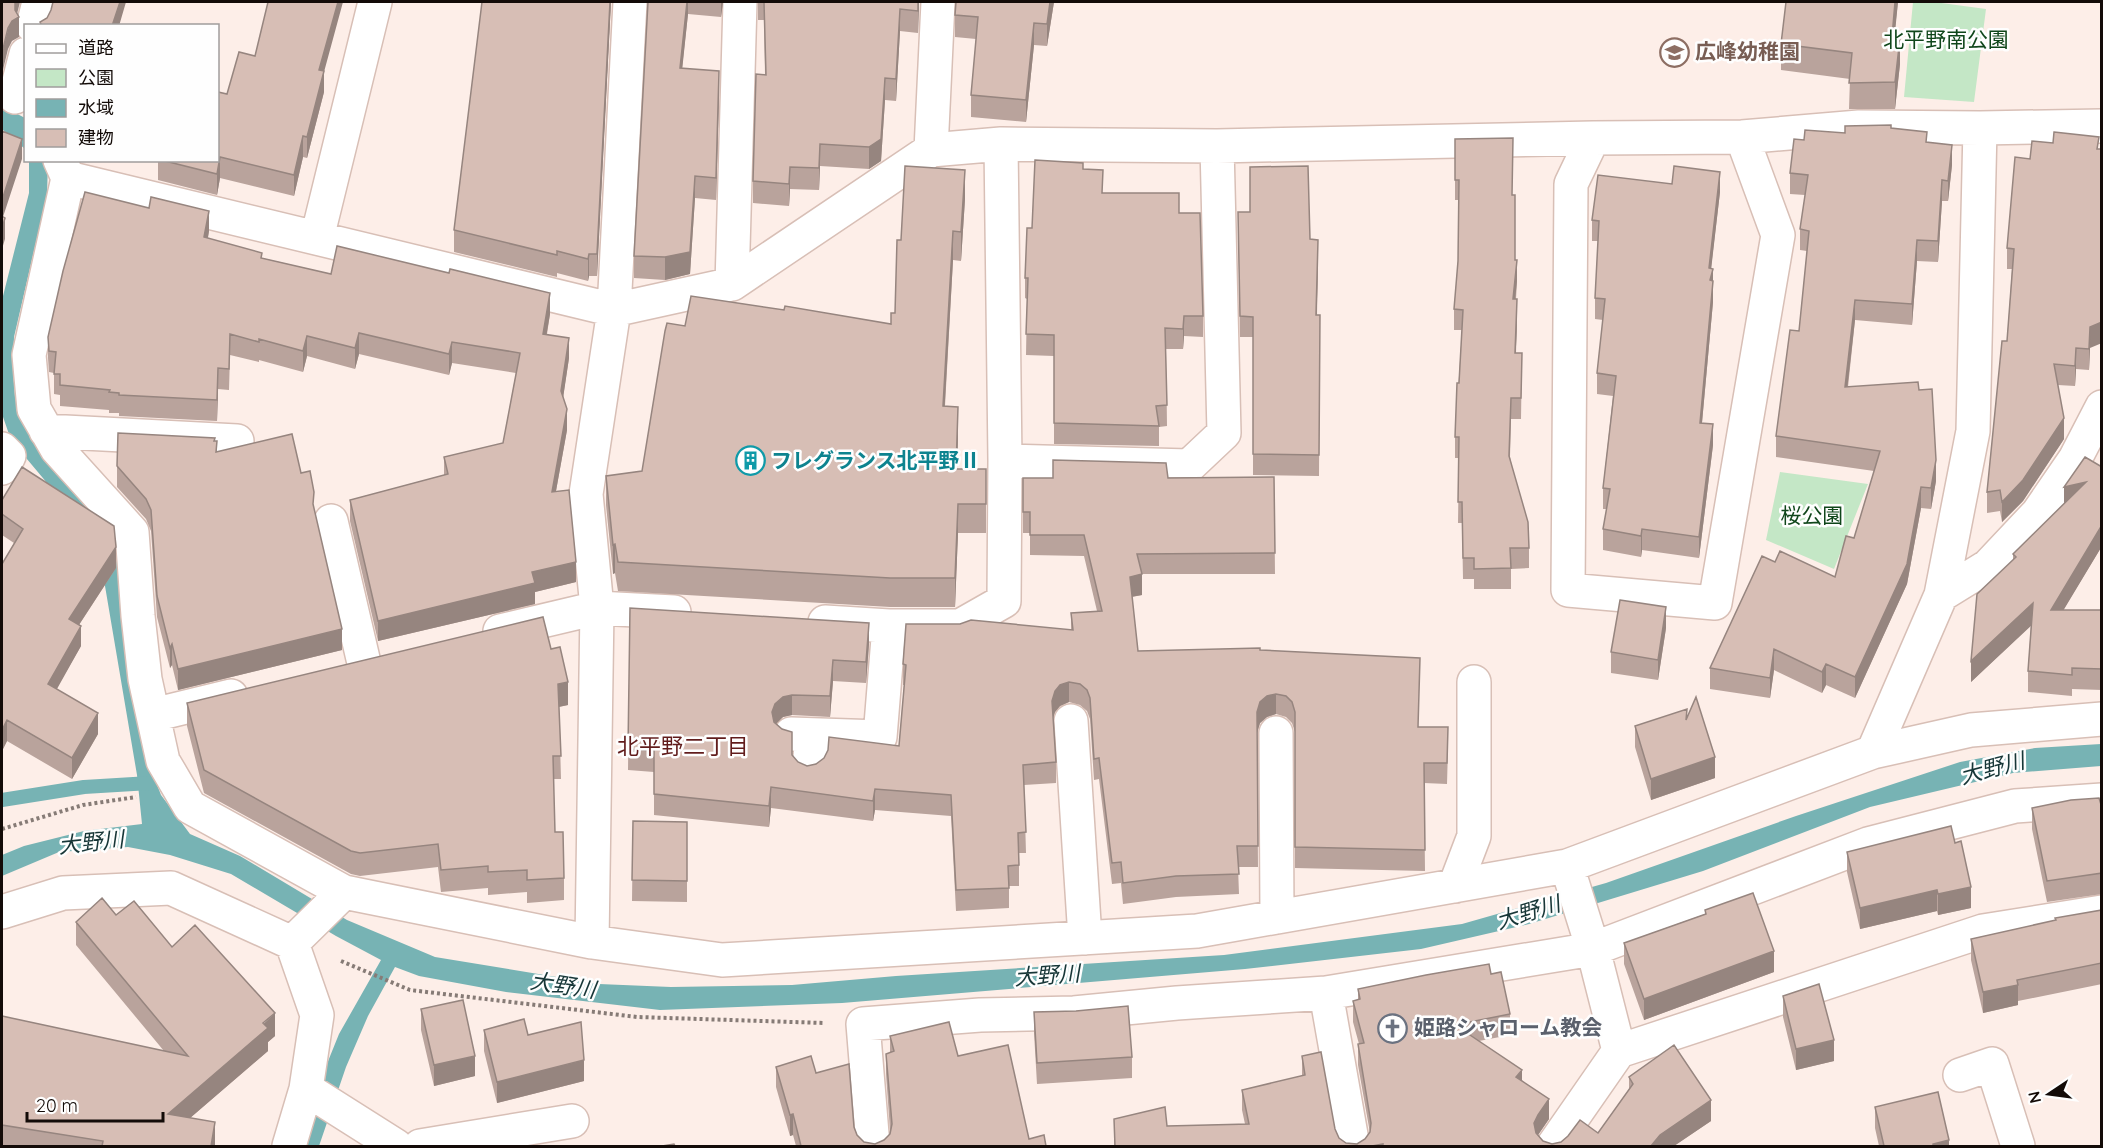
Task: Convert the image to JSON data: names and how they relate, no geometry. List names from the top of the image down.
{
  "districts": ["北平野二丁目"],
  "water": ["大野川"],
  "parks": ["北平野南公園", "桜公園"],
  "places": {
    "school or university": ["広峰幼稚園"],
    "building": ["フレグランス北平野Ⅱ"],
    "church": ["姫路シャローム教会"]
  },
  "legend": [
    "道路",
    "公園",
    "水域",
    "建物"
  ],
  "scale_bar": "20 m",
  "north": "left"
}
